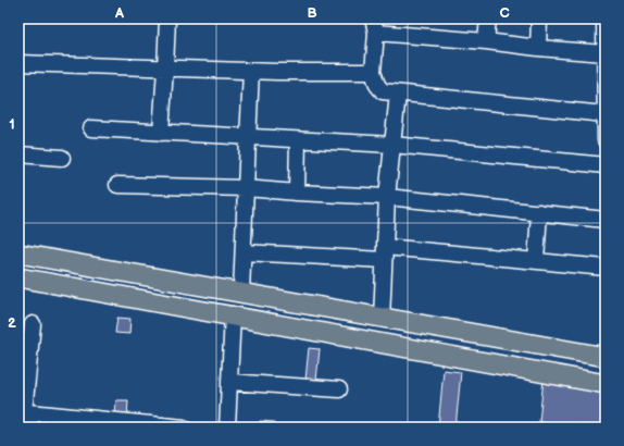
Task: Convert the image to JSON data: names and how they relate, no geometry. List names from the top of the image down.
{
  "grid": {
    "columns": ["A", "B", "C"],
    "rows": ["1", "2"]
  }
}
